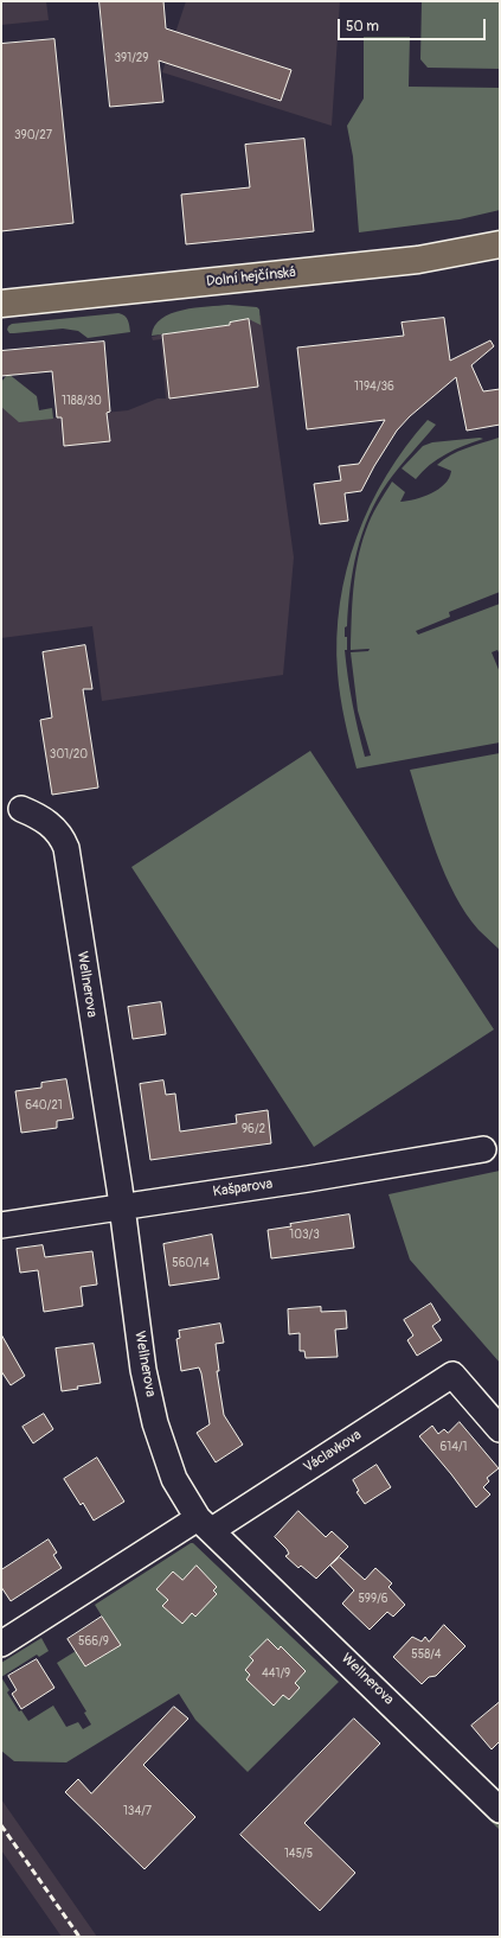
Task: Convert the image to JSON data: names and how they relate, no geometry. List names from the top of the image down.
{
  "streets": {
    "main road": ["Dolní hejčínská"],
    "street": ["Wellnerova", "Kašparova", "Václavkova"]
  },
  "crossings": [
    ["Wellnerova", "Kašparova"],
    ["Wellnerova", "Václavkova"]
  ],
  "house_numbers": [
    "391/29",
    "390/27",
    "1194/36",
    "1188/30",
    "301/20",
    "640/21",
    "96/2",
    "103/3",
    "560/14",
    "614/1",
    "599/6",
    "566/9",
    "558/4",
    "441/9",
    "134/7",
    "145/5"
  ],
  "scale_bar": "50 m"
}
